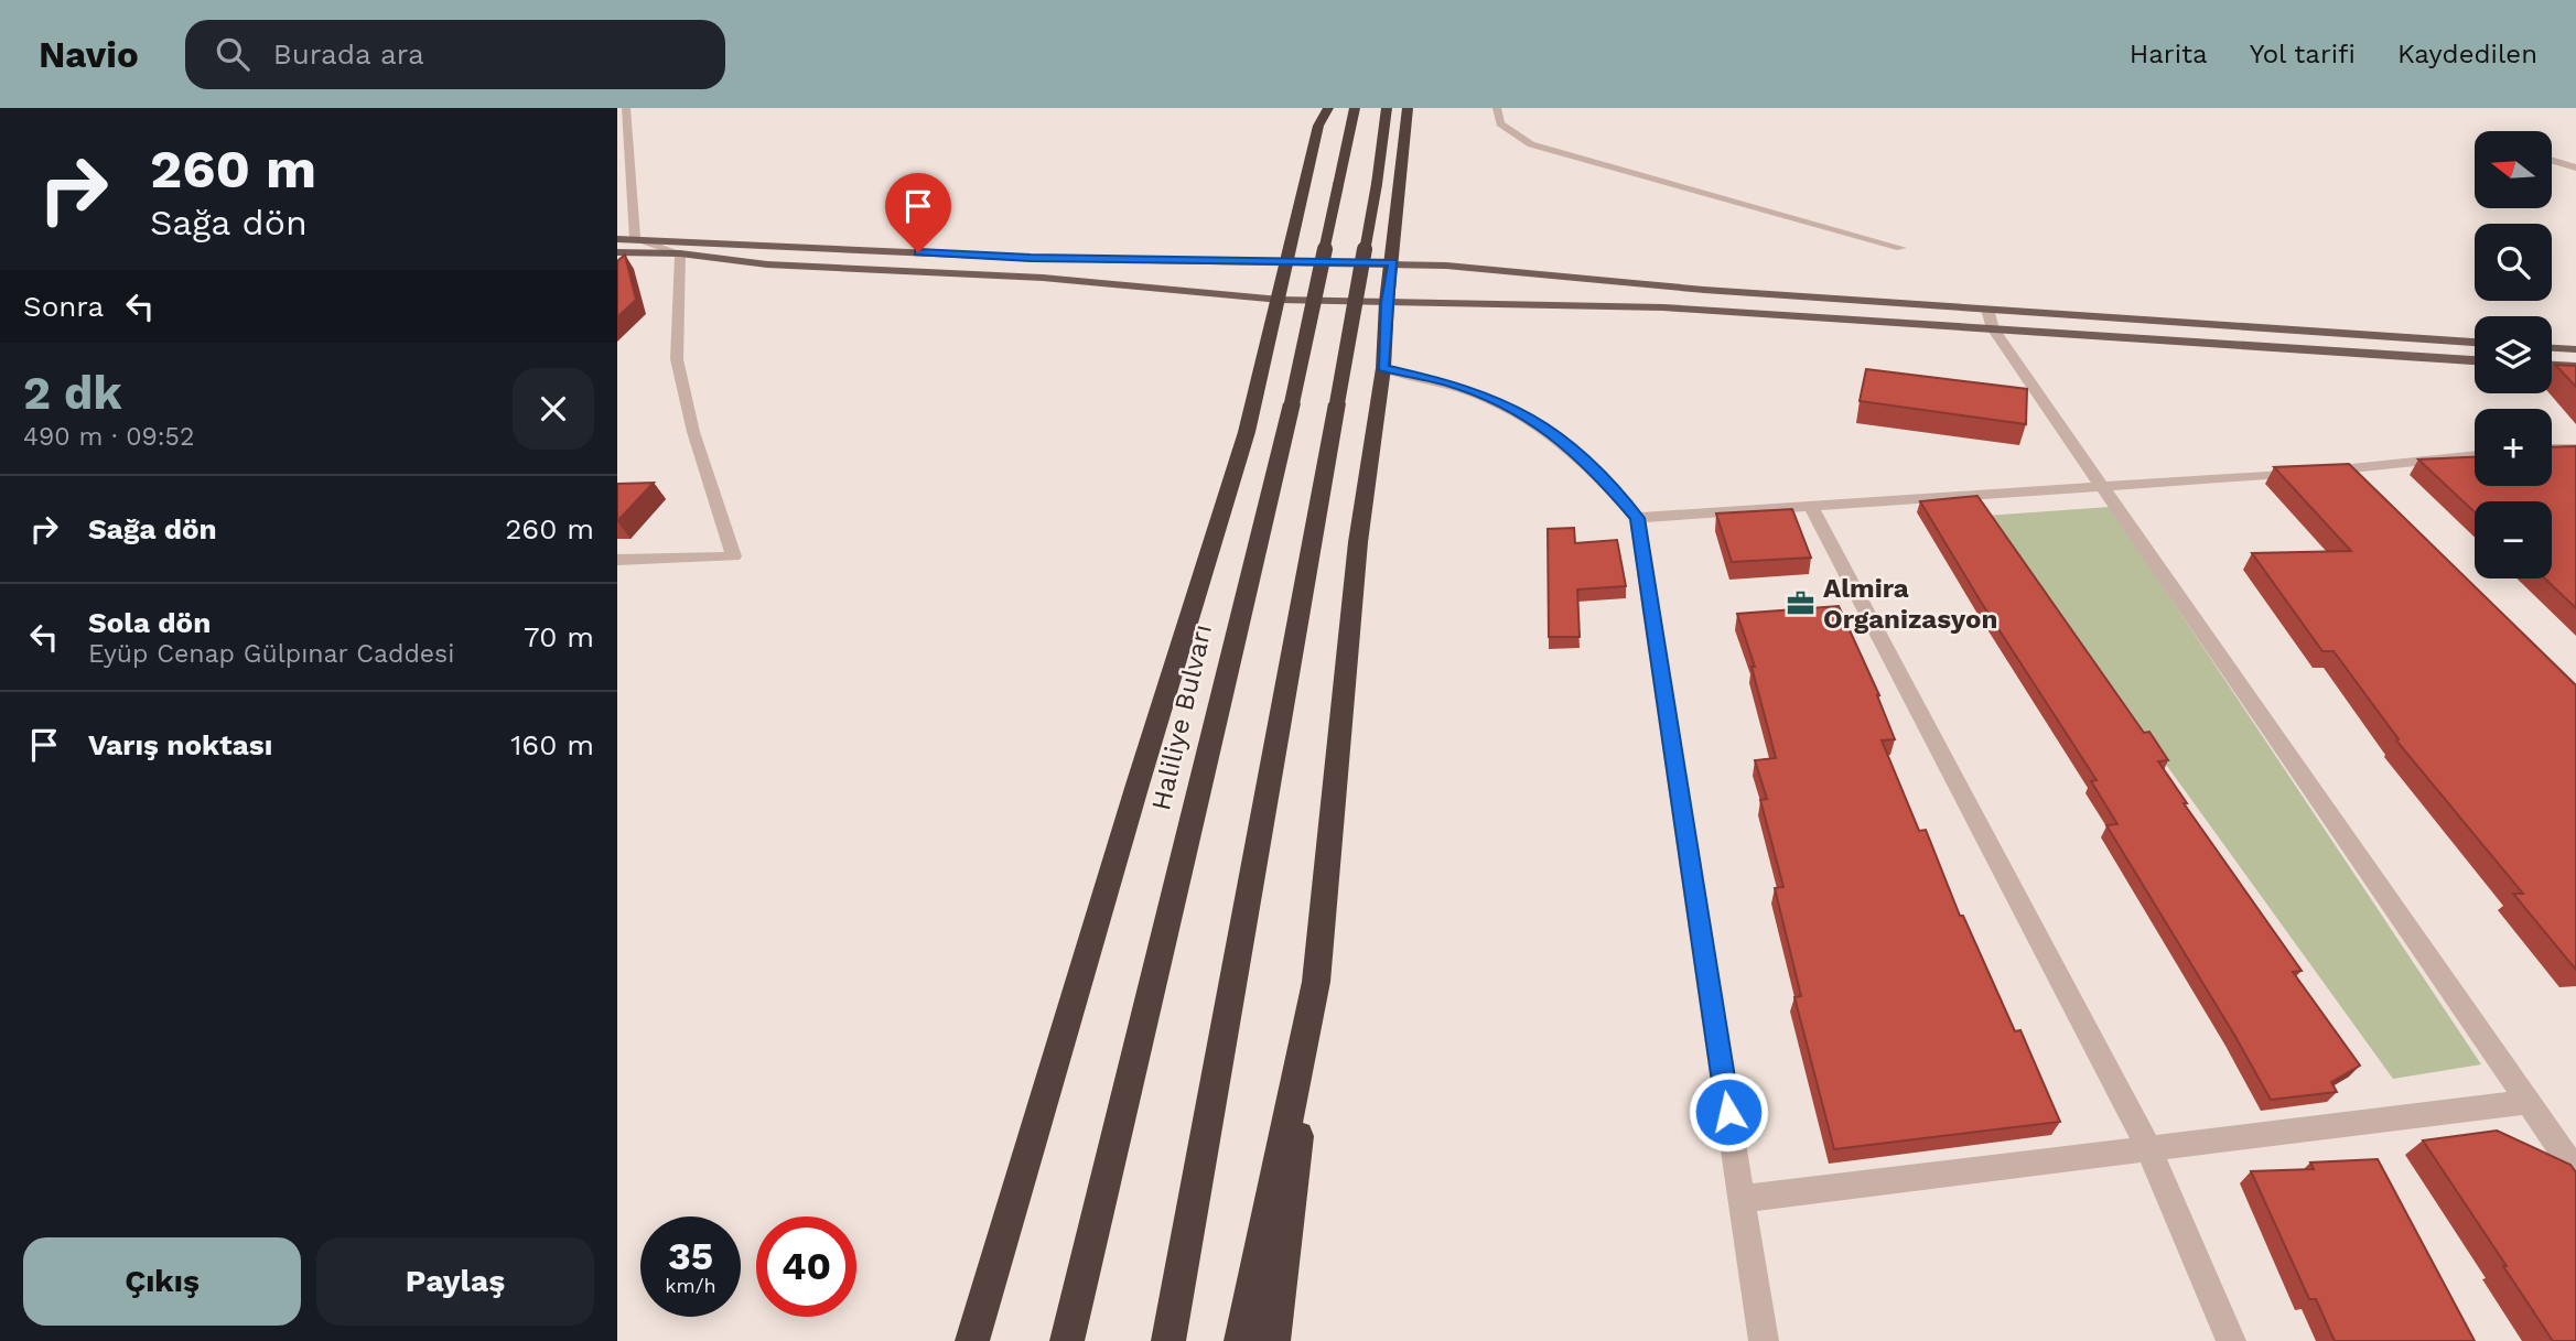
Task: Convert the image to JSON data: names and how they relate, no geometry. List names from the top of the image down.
{
  "streets": {
    "highway": ["Haliliye Bulvarı"]
  },
  "places": {
    "office": ["Almira Organizasyon"]
  },
  "north": "left",
  "page": {
    "header": "Navio",
    "search": "Burada ara",
    "nav": ["Harita", "Yol tarifi", "Kaydedilen"],
    "turn": ["260 m", "Sağa dön"],
    "map_buttons": ["+", "−"],
    "then": "Sonra",
    "heading": ["2 dk", "490 m · 09:52"],
    "list": [
      {
        "name": "Sağa dön",
        "value": "260 m"
      },
      {
        "name": "Sola dön",
        "note": "Eyüp Cenap Gülpınar Caddesi",
        "value": "70 m"
      },
      {
        "name": "Varış noktası",
        "value": "160 m"
      }
    ],
    "speed": "35 km/h",
    "limit": "40",
    "buttons": ["Çıkış", "Paylaş"]
  }
}
